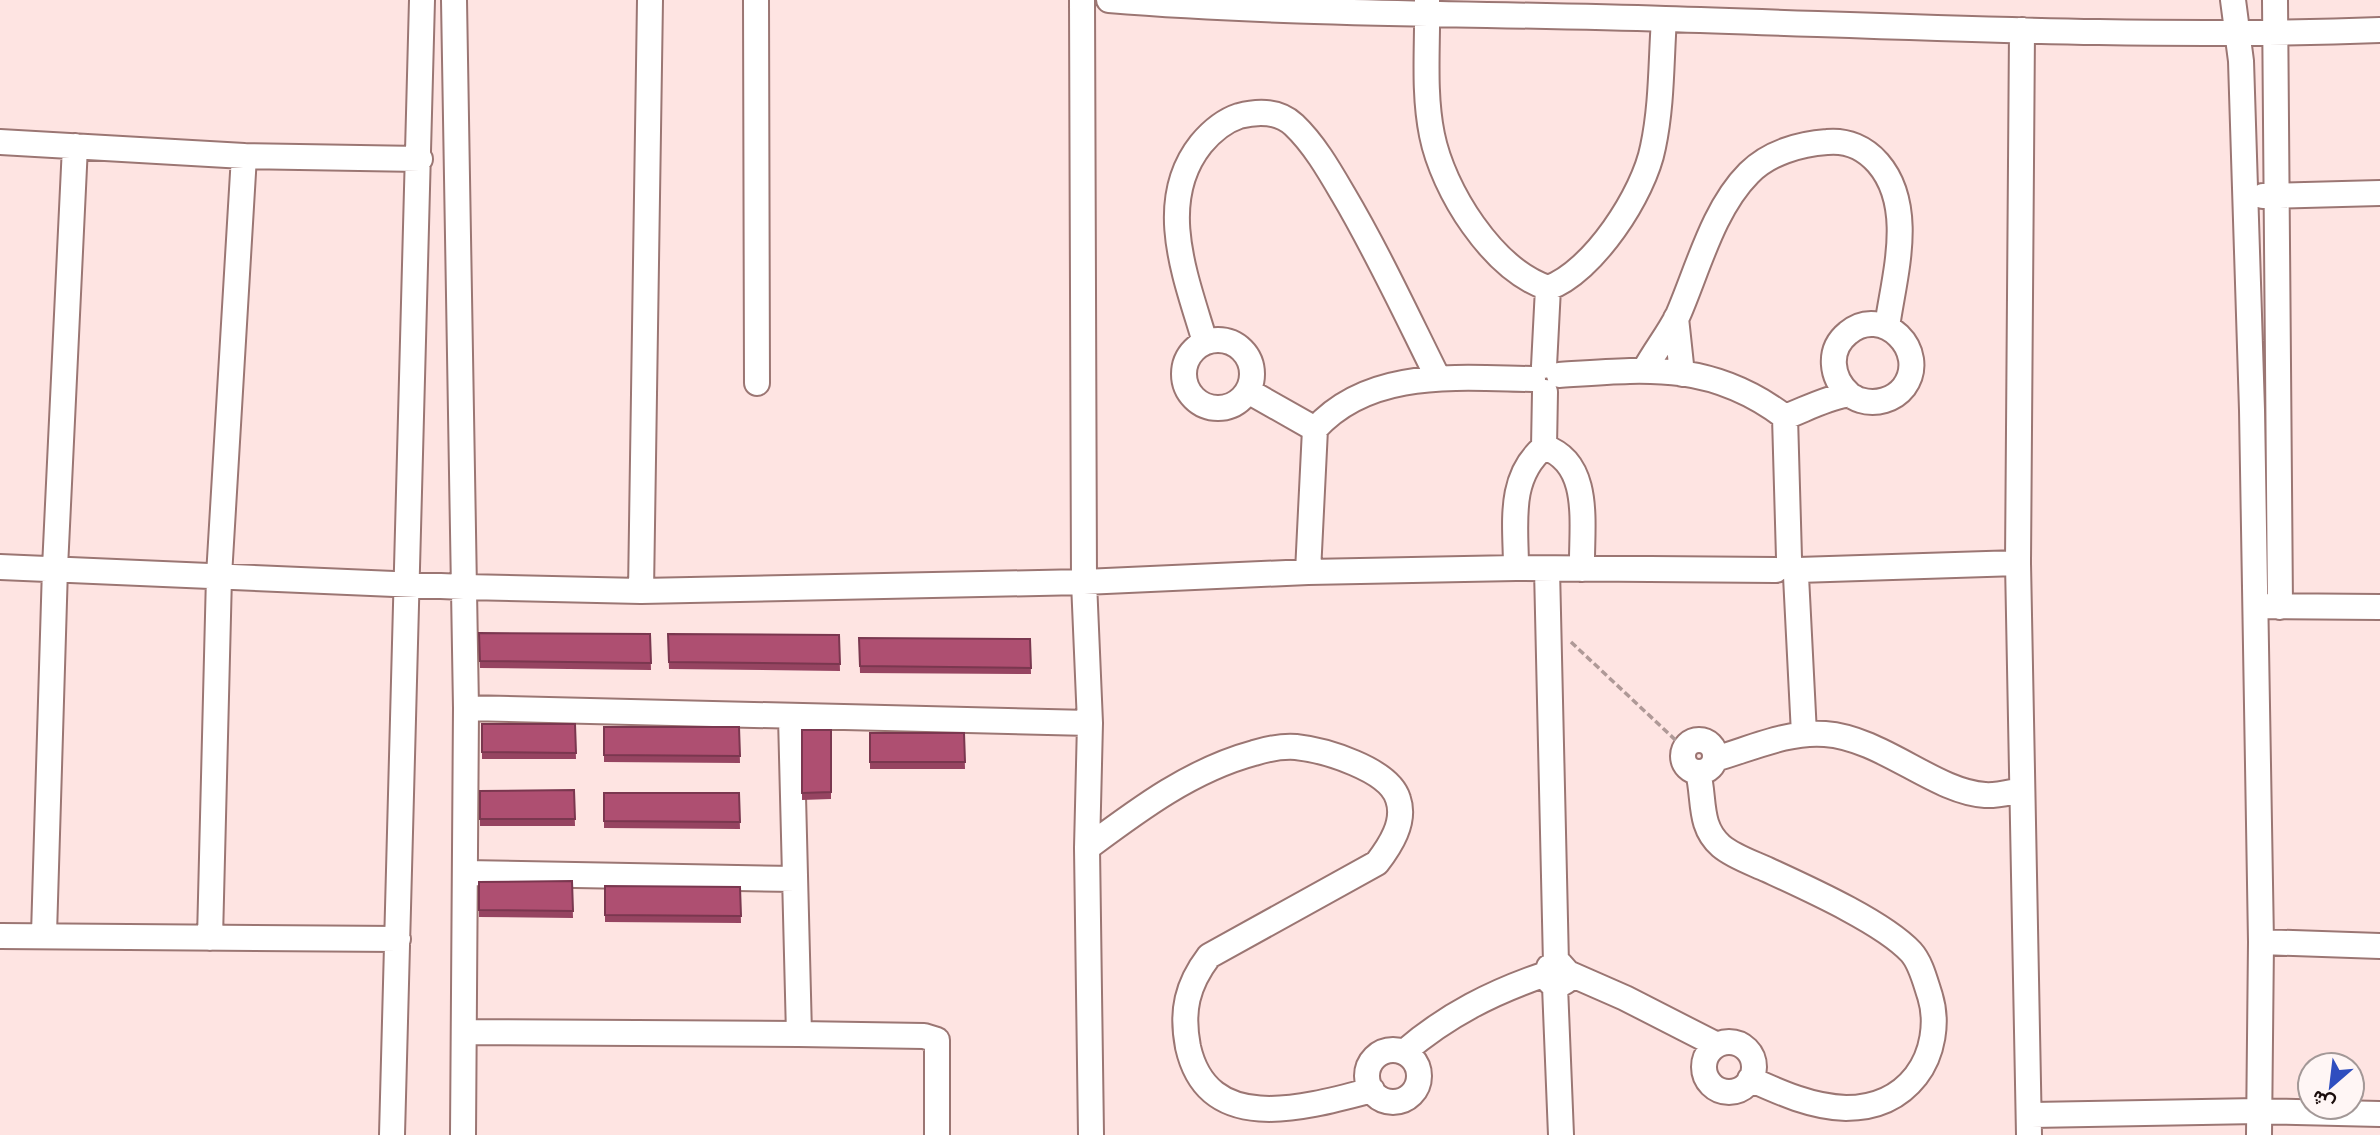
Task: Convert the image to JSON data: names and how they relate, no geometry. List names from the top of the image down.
{
  "north": "bottom left"
}
